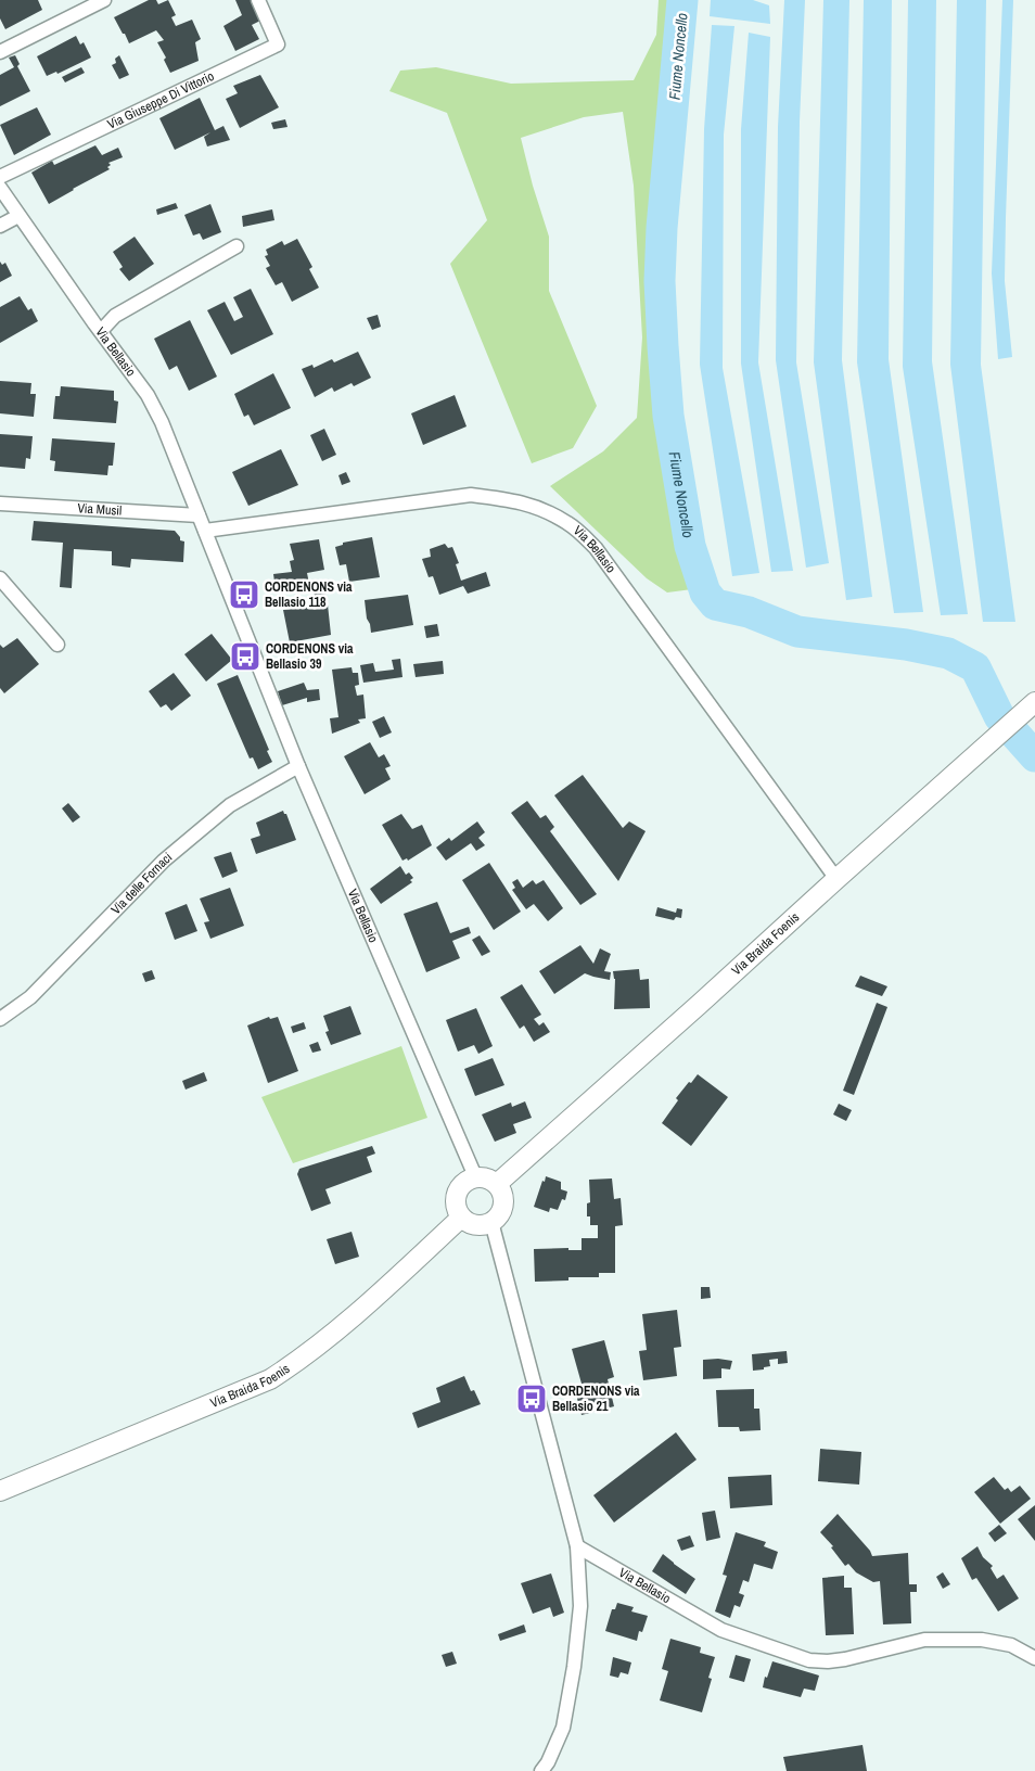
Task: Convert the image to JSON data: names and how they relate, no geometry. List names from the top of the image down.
{
  "streets": {
    "street": [
      "Via Giuseppe Di Vittorio",
      "Via Bellasio",
      "Via Musil",
      "Via delle Fornaci",
      "Via Braida Foenis"
    ]
  },
  "crossings": [
    ["Via Bellasio", "Via Musil"],
    ["Via Bellasio", "Via delle Fornaci"],
    ["Via Bellasio", "Via Braida Foenis"]
  ],
  "water": ["Fiume Noncello"],
  "places": {
    "bus stop": ["CORDENONS via Bellasio 118", "CORDENONS via Bellasio 39", "CORDENONS via Bellasio 21"]
  }
}
